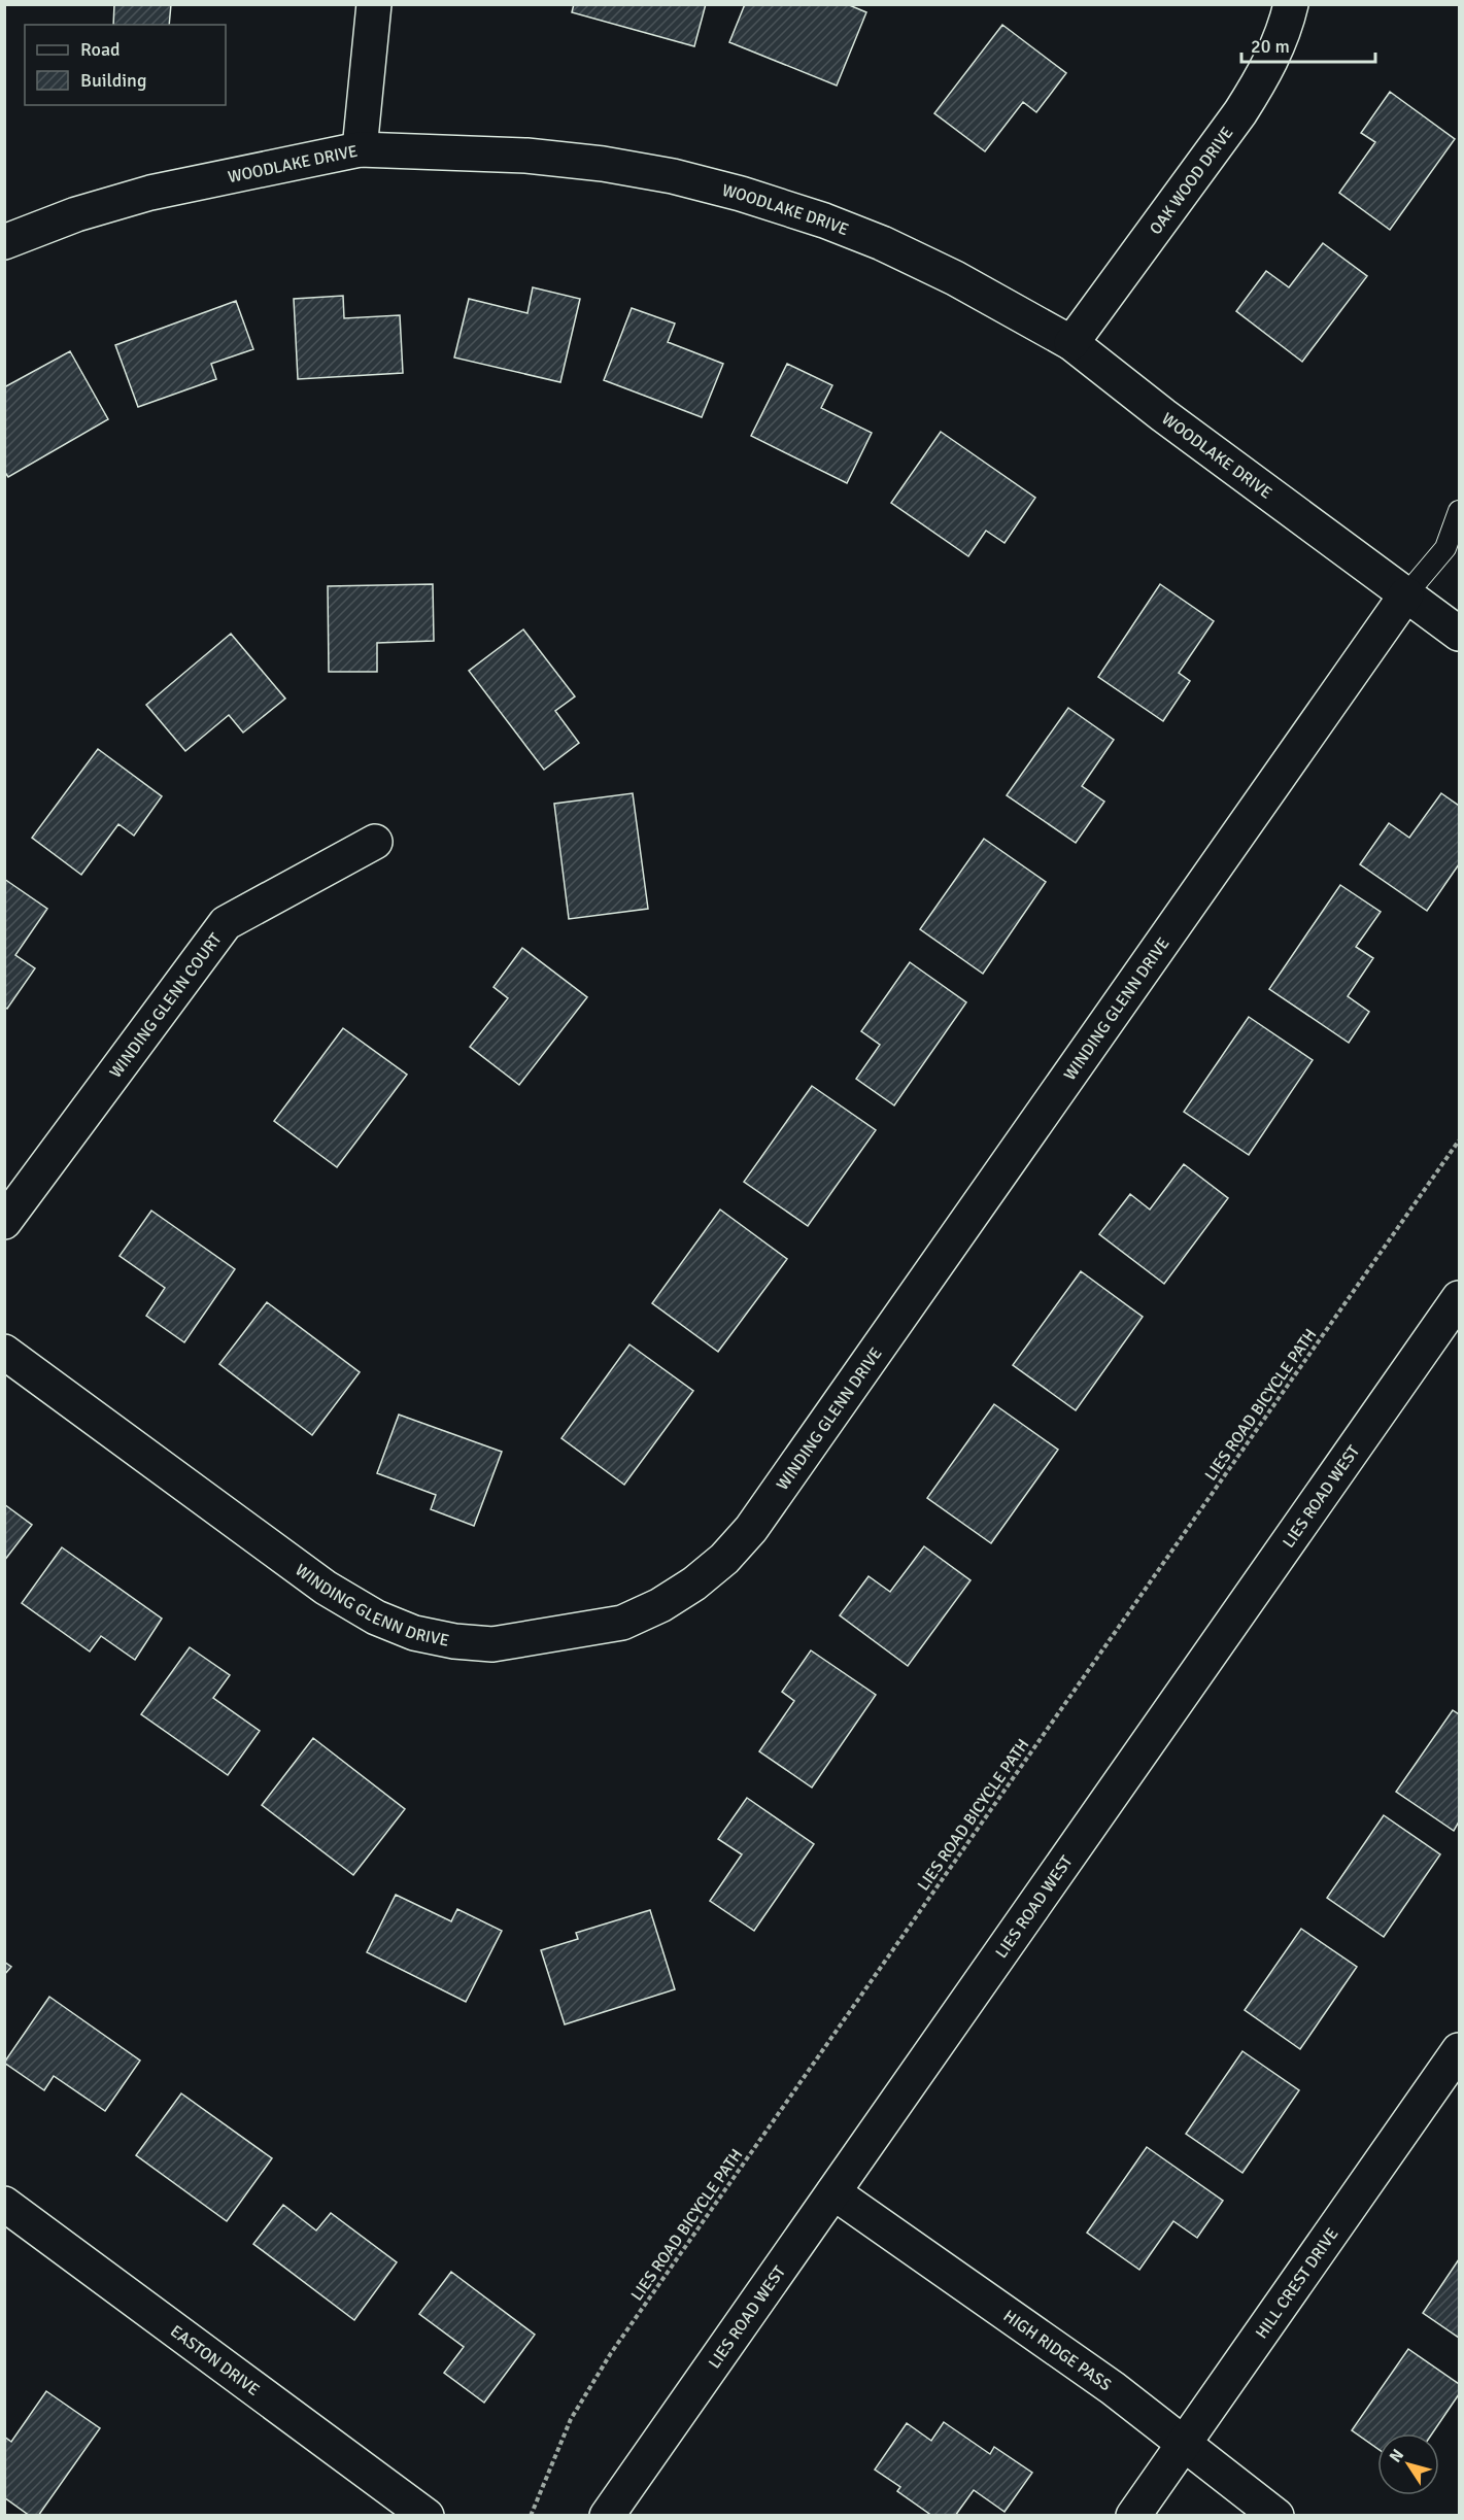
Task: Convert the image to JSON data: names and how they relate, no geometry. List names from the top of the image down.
{
  "streets": {
    "street": [
      "WOODLAKE DRIVE",
      "OAK WOOD DRIVE",
      "WINDING GLENN COURT",
      "WINDING GLENN DRIVE",
      "LIES ROAD WEST",
      "HILL CREST DRIVE",
      "HIGH RIDGE PASS",
      "EASTON DRIVE"
    ],
    "path": ["LIES ROAD BICYCLE PATH"]
  },
  "crossings": [
    ["WOODLAKE DRIVE", "OAK WOOD DRIVE"],
    ["WOODLAKE DRIVE", "WINDING GLENN DRIVE"],
    ["LIES ROAD WEST", "HIGH RIDGE PASS"],
    ["HILL CREST DRIVE", "HIGH RIDGE PASS"]
  ],
  "legend": ["Road", "Building"],
  "scale_bar": "20 m",
  "north": "top left"
}
